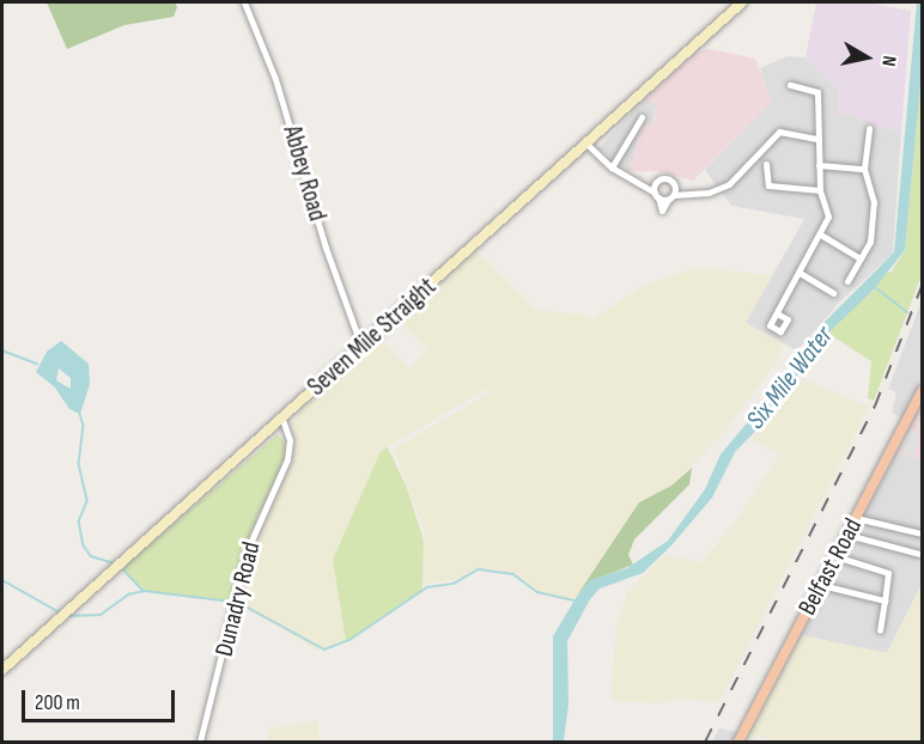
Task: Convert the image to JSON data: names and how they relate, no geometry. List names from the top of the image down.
{
  "streets": {
    "main road": ["Seven Mile Straight", "Belfast Road"],
    "street": ["Abbey Road", "Dunadry Road"]
  },
  "crossings": [
    ["Abbey Road", "Seven Mile Straight"],
    ["Seven Mile Straight", "Dunadry Road"]
  ],
  "water": ["Six Mile Water"],
  "scale_bar": "200 m",
  "north": "right"
}
